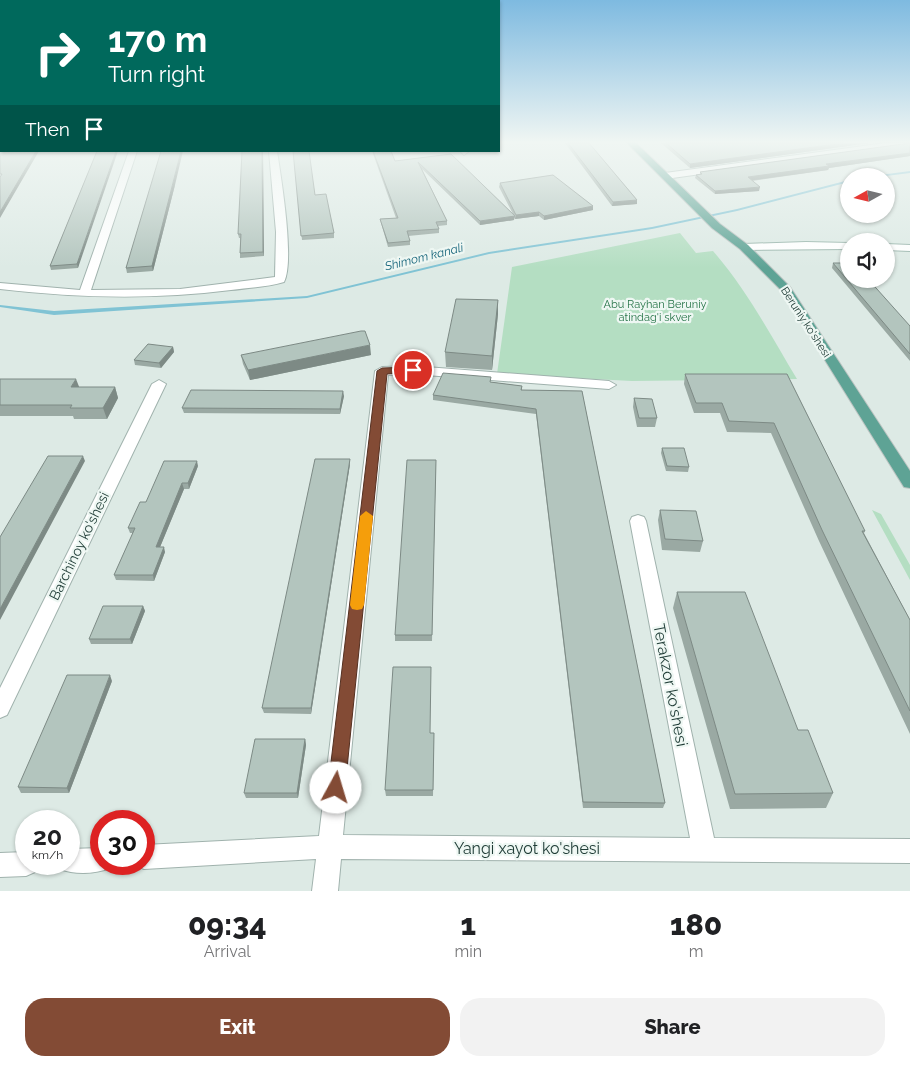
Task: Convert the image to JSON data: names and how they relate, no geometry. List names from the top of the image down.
{
  "streets": {
    "main road": ["Beruniy ko'shesi"],
    "street": ["Barchinoy ko'shesi", "Terakzor ko'shesi", "Yangi xayot ko'shesi"]
  },
  "crossings": [
    ["Terakzor ko'shesi", "Yangi xayot ko'shesi"]
  ],
  "water": ["Shimom kanali"],
  "parks": ["Abu Rayhan Beruniy atindag'i skver"],
  "north": "left",
  "page": {
    "turn": ["170 m", "Turn right"],
    "then": "Then",
    "speed": "20 km/h",
    "limit": "30",
    "eta": [
      "09:34",
      "Arrival",
      "1",
      "min",
      "180",
      "m"
    ],
    "buttons": ["Exit", "Share"]
  }
}
